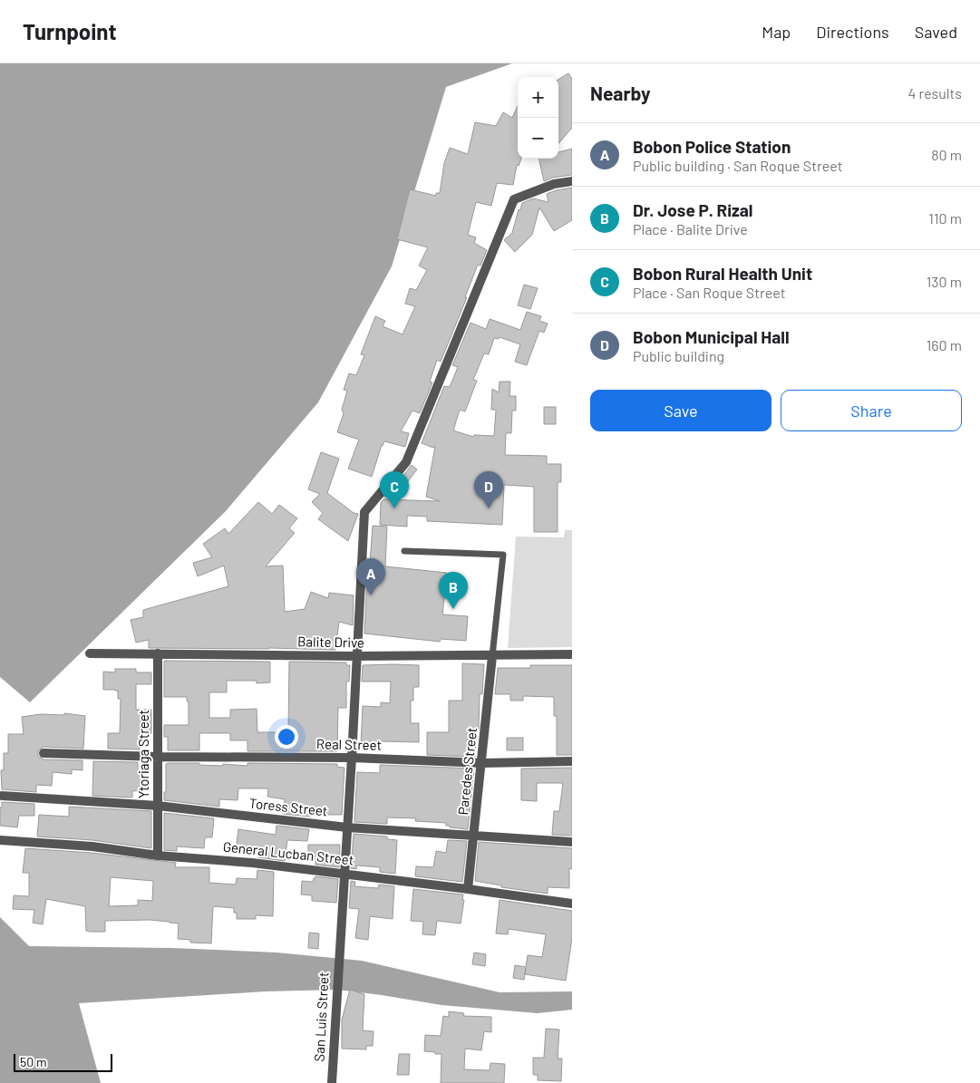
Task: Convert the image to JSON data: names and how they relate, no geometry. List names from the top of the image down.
{
  "streets": {
    "street": [
      "Balite Drive",
      "Real Street",
      "Ytoriaga Street",
      "Paredes Street",
      "Toress Street",
      "General Lucban Street",
      "San Luis Street"
    ]
  },
  "crossings": [
    ["Balite Drive", "Ytoriaga Street"],
    ["Balite Drive", "Paredes Street"],
    ["Balite Drive", "San Luis Street"],
    ["Real Street", "Ytoriaga Street"],
    ["Real Street", "Paredes Street"],
    ["Real Street", "San Luis Street"],
    ["Ytoriaga Street", "Toress Street"],
    ["Ytoriaga Street", "General Lucban Street"],
    ["Paredes Street", "Toress Street"],
    ["Paredes Street", "General Lucban Street"],
    ["Toress Street", "San Luis Street"],
    ["General Lucban Street", "San Luis Street"]
  ],
  "scale_bar": "50 m",
  "page": {
    "header": "Turnpoint",
    "nav": ["Map", "Directions", "Saved"],
    "heading": ["Nearby", "4 results"],
    "map_buttons": ["+", "−"],
    "list": [
      {
        "mark": "A",
        "name": "Bobon Police Station",
        "note": "Public building · San Roque Street",
        "value": "80 m"
      },
      {
        "mark": "B",
        "name": "Dr. Jose P. Rizal",
        "note": "Place · Balite Drive",
        "value": "110 m"
      },
      {
        "mark": "C",
        "name": "Bobon Rural Health Unit",
        "note": "Place · San Roque Street",
        "value": "130 m"
      },
      {
        "mark": "D",
        "name": "Bobon Municipal Hall",
        "note": "Public building",
        "value": "160 m"
      }
    ],
    "buttons": ["Save", "Share"],
    "pins": [
      "C",
      "D",
      "A",
      "B"
    ],
    "scale": "50 m"
  }
}
